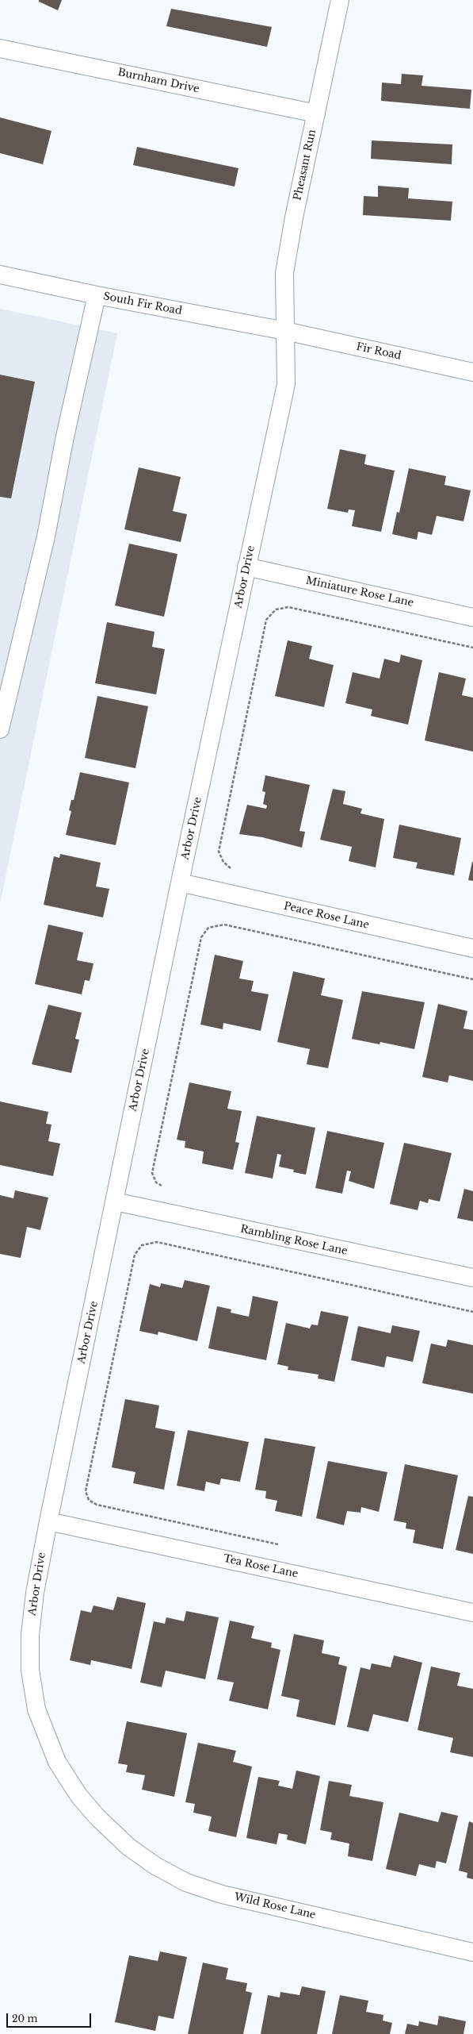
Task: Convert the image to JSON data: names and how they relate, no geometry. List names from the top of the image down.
{
  "streets": {
    "street": [
      "Burnham Drive",
      "Pheasant Run",
      "South Fir Road",
      "Fir Road",
      "Arbor Drive",
      "Miniature Rose Lane",
      "Peace Rose Lane",
      "Rambling Rose Lane",
      "Tea Rose Lane",
      "Wild Rose Lane"
    ]
  },
  "crossings": [
    ["Burnham Drive", "Pheasant Run"],
    ["Pheasant Run", "South Fir Road"],
    ["Pheasant Run", "Fir Road"],
    ["Pheasant Run", "Arbor Drive"],
    ["South Fir Road", "Fir Road"],
    ["South Fir Road", "Arbor Drive"],
    ["Fir Road", "Arbor Drive"],
    ["Arbor Drive", "Miniature Rose Lane"],
    ["Arbor Drive", "Peace Rose Lane"],
    ["Arbor Drive", "Rambling Rose Lane"],
    ["Arbor Drive", "Tea Rose Lane"],
    ["Arbor Drive", "Wild Rose Lane"]
  ],
  "scale_bar": "20 m"
}
